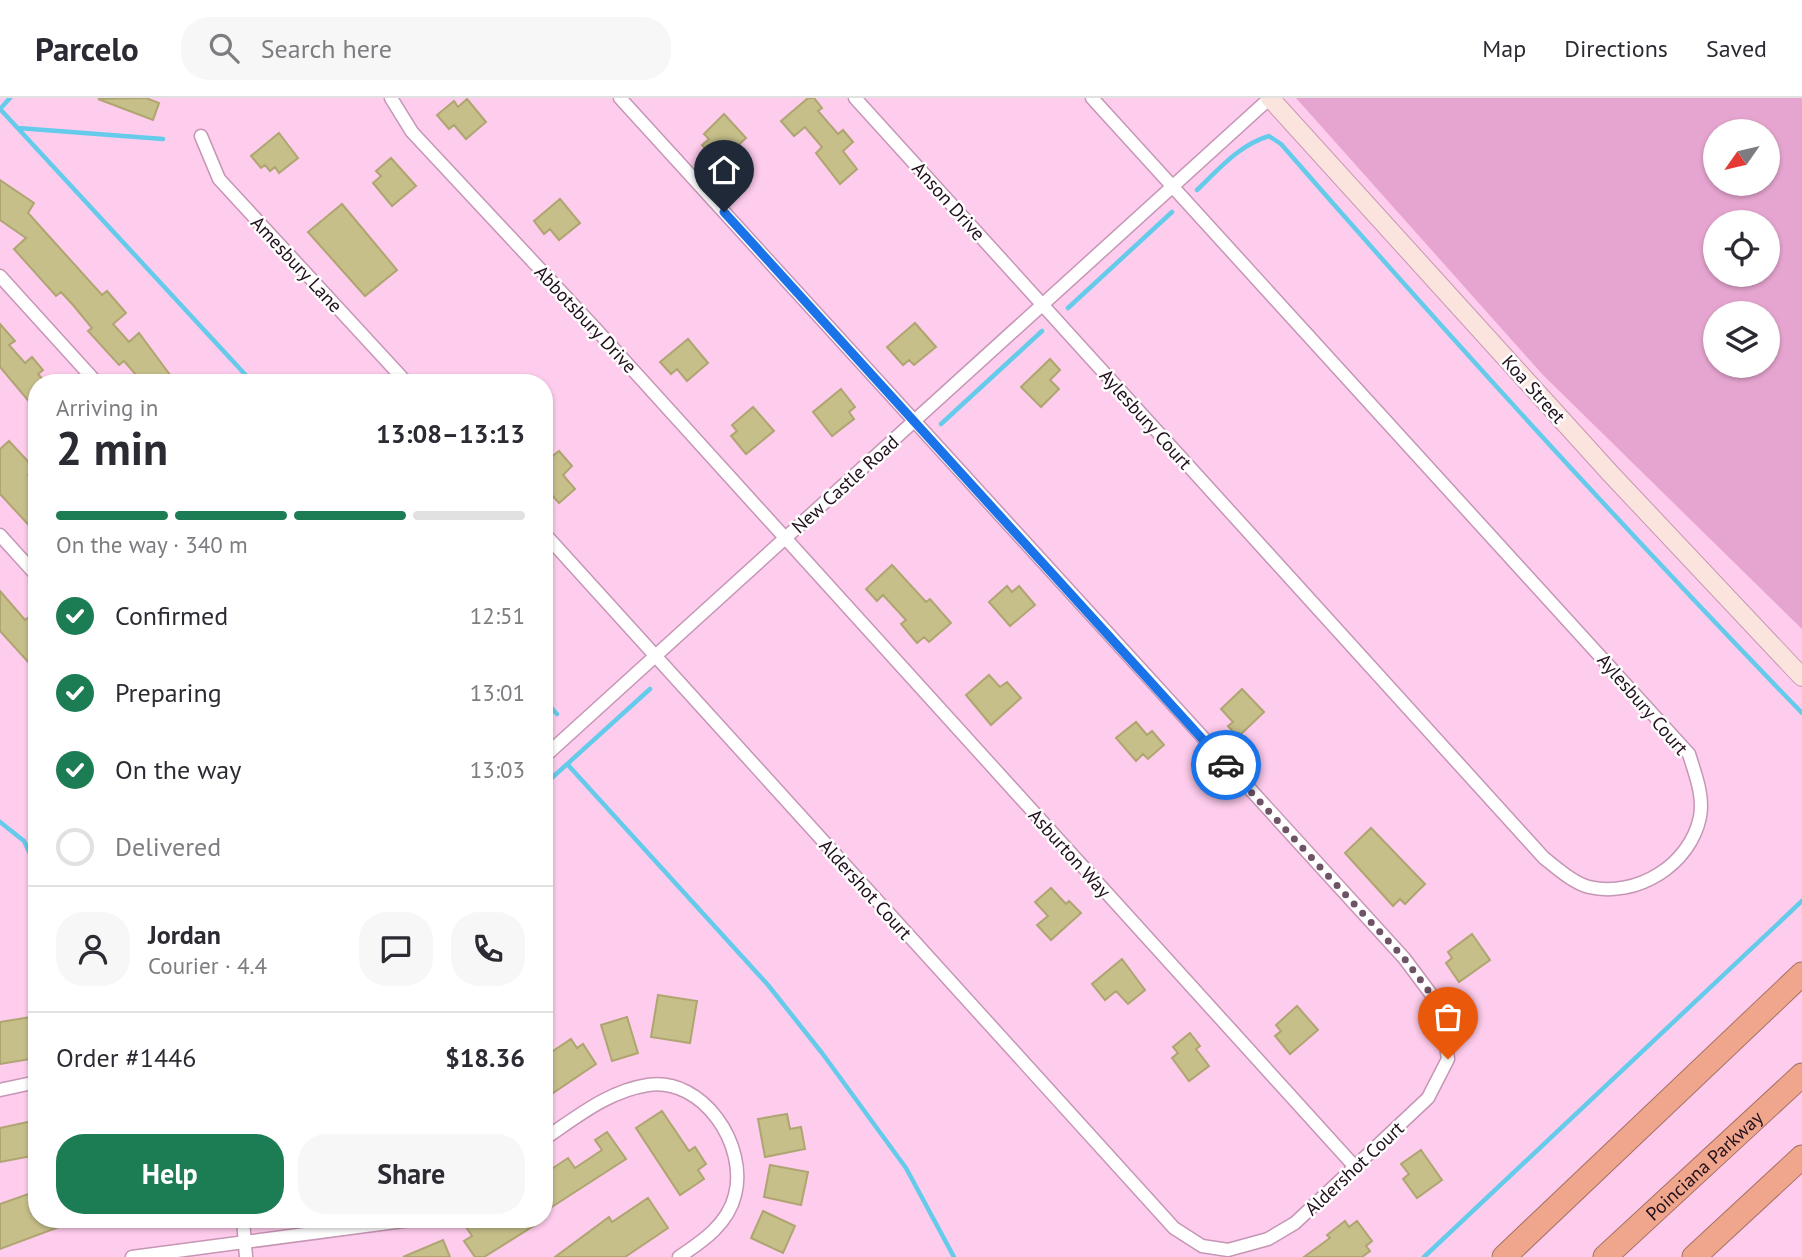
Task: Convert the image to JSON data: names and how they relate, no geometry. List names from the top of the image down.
{
  "streets": {
    "highway": ["Poinciana Parkway"],
    "main road": ["Koa Street"],
    "street": [
      "Anson Drive",
      "Amesbury Lane",
      "Abbotsbury Drive",
      "Aylesbury Court",
      "New Castle Road",
      "Asburton Way",
      "Aldershot Court"
    ]
  },
  "crossings": [
    ["Anson Drive", "Aylesbury Court"],
    ["Anson Drive", "New Castle Road"],
    ["Abbotsbury Drive", "New Castle Road"],
    ["Abbotsbury Drive", "Asburton Way"],
    ["Koa Street", "New Castle Road"],
    ["Aylesbury Court", "New Castle Road"],
    ["New Castle Road", "Asburton Way"],
    ["New Castle Road", "Aldershot Court"],
    ["Asburton Way", "Aldershot Court"]
  ],
  "north": "bottom left",
  "page": {
    "header": "Parcelo",
    "search": "Search here",
    "nav": ["Map", "Directions", "Saved"],
    "heading": ["2 min", "Arriving in", "13:08–13:13"],
    "panel": [
      "Jordan",
      "Courier · 4.4",
      "Order #1446",
      "$18.36"
    ],
    "bar": "On the way · 340 m",
    "list": [
      ["Confirmed", "12:51"],
      ["Preparing", "13:01"],
      ["On the way", "13:03"],
      "Delivered"
    ],
    "buttons": ["Help", "Share"]
  }
}
